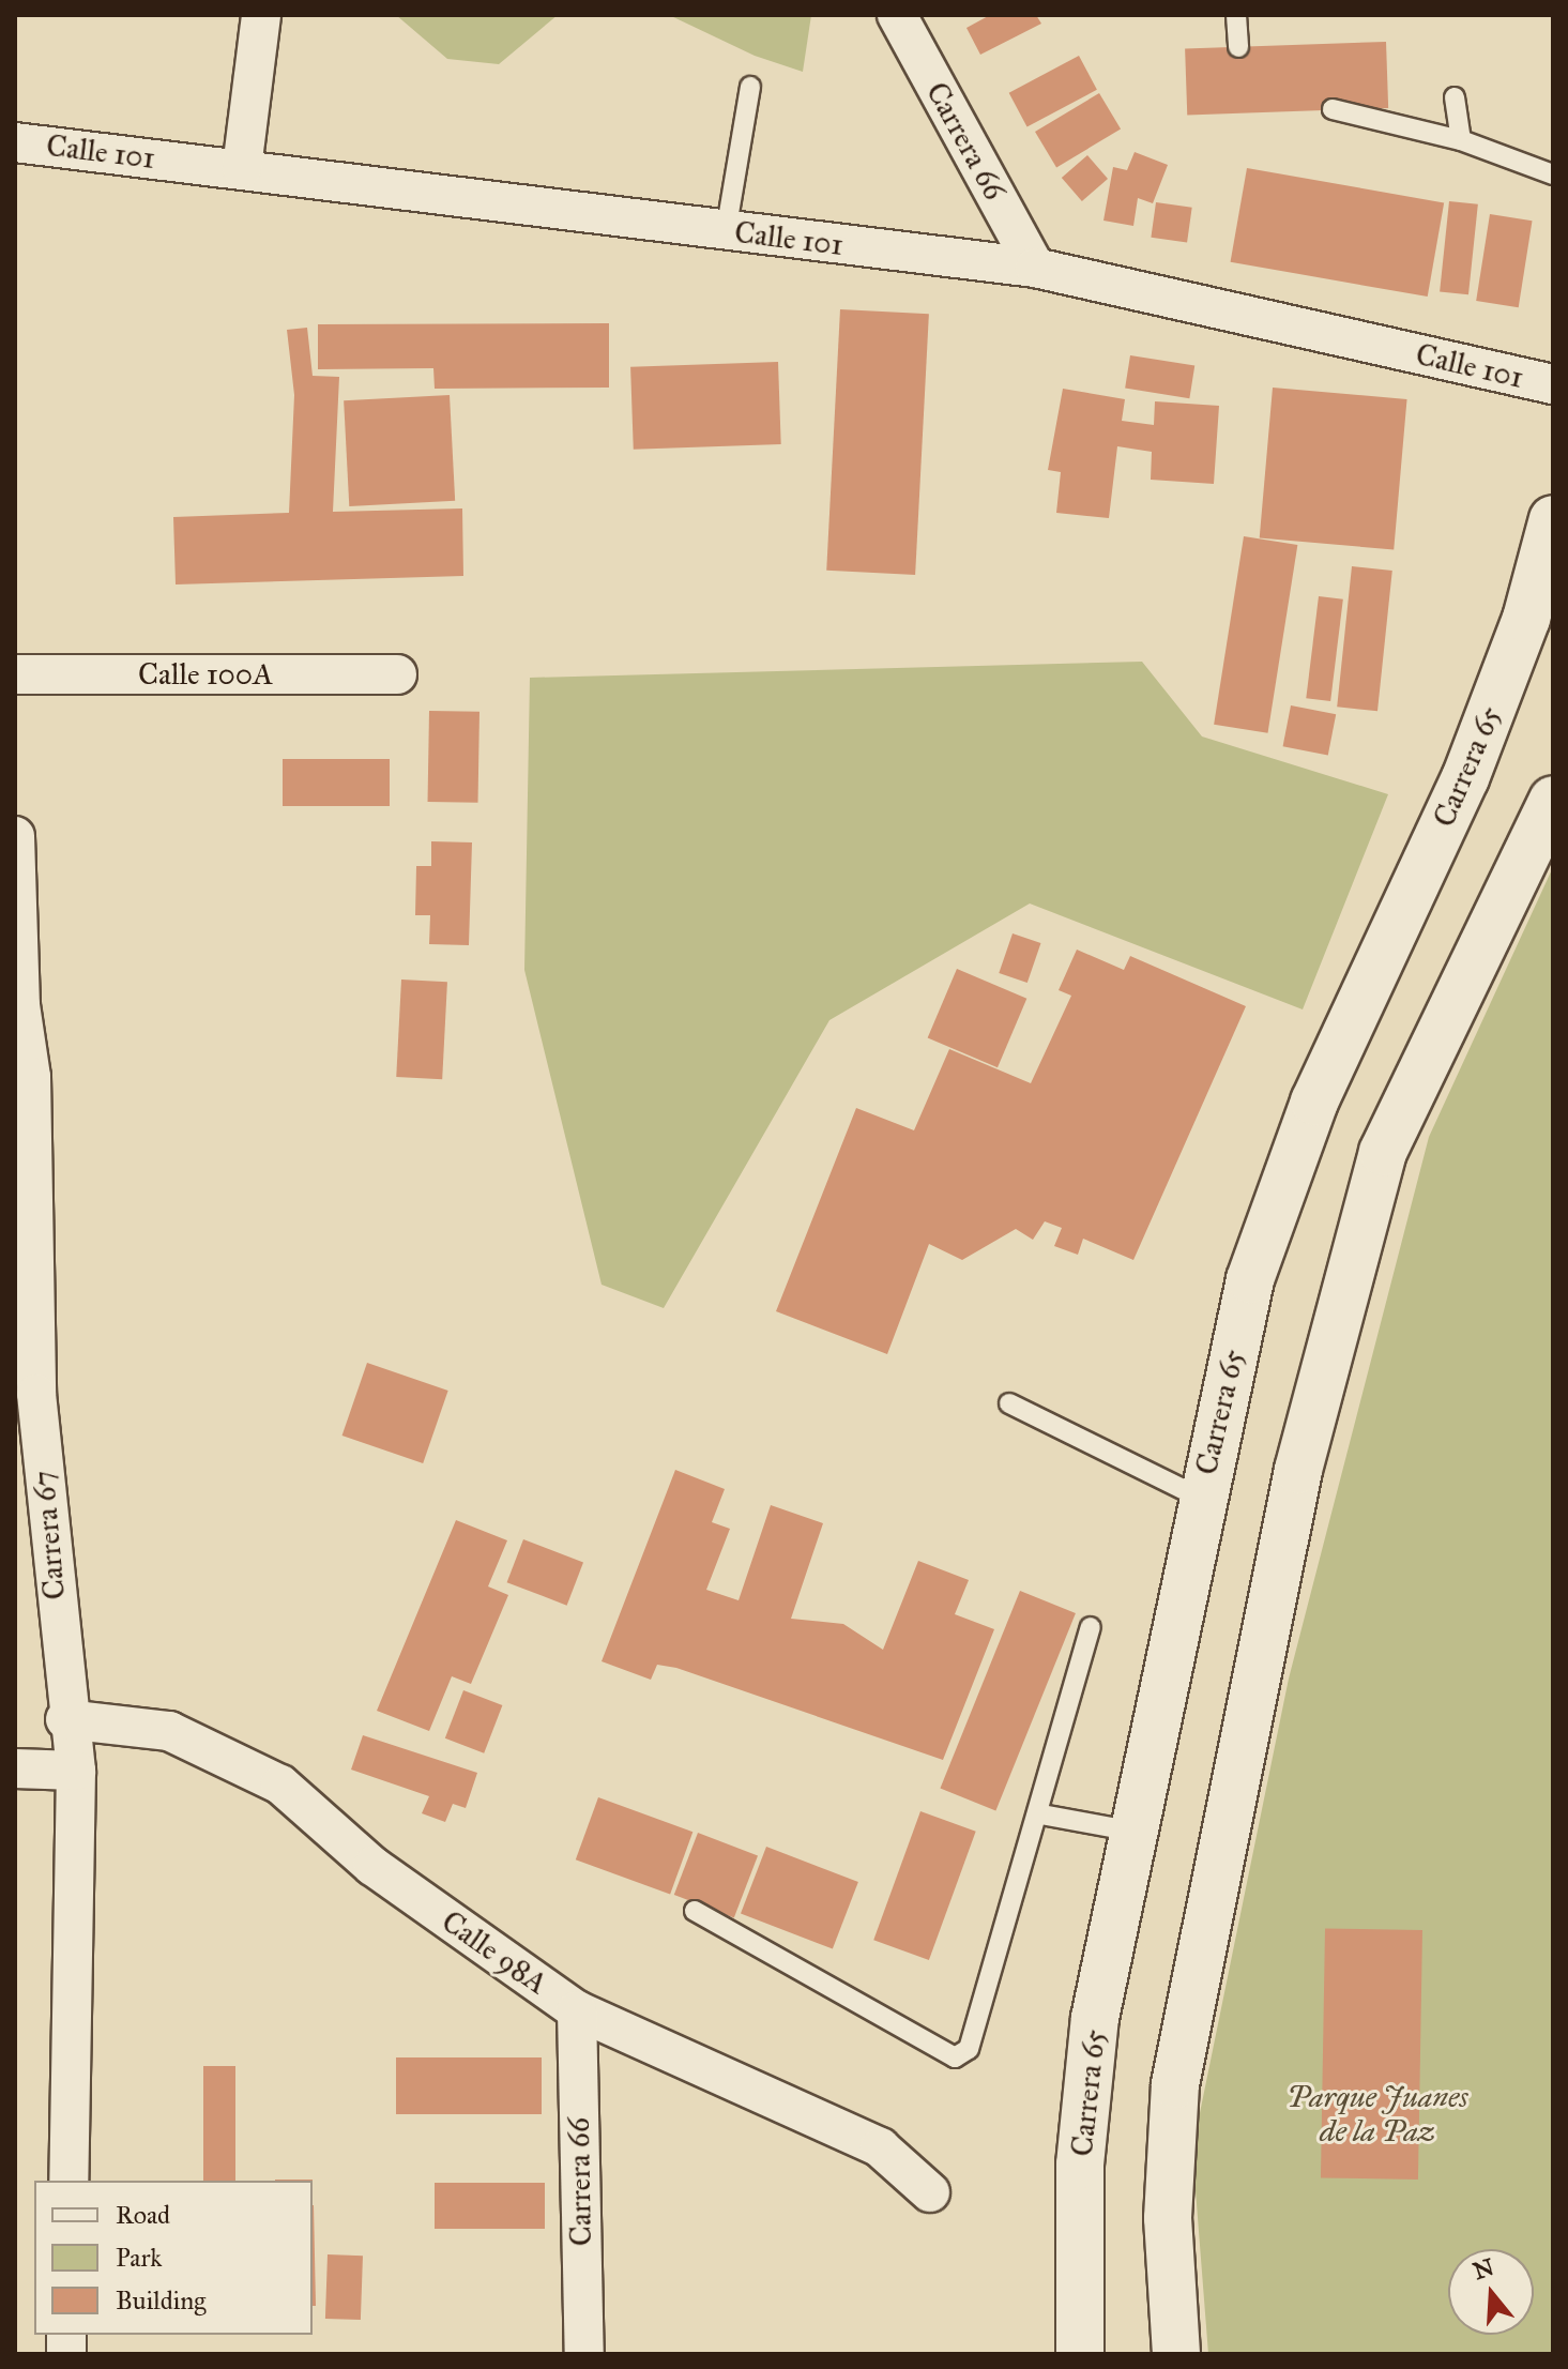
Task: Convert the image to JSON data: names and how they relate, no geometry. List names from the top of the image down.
{
  "streets": {
    "main road": ["Carrera 65"],
    "street": [
      "Carrera 66",
      "Calle 101",
      "Calle 100A",
      "Carrera 67",
      "Calle 98A"
    ]
  },
  "crossings": [
    ["Carrera 66", "Calle 101"],
    ["Carrera 66", "Calle 98A"],
    ["Carrera 67", "Calle 98A"]
  ],
  "parks": ["Parque Juanes de la Paz"],
  "legend": ["Road", "Park", "Building"],
  "north": "top"
}
